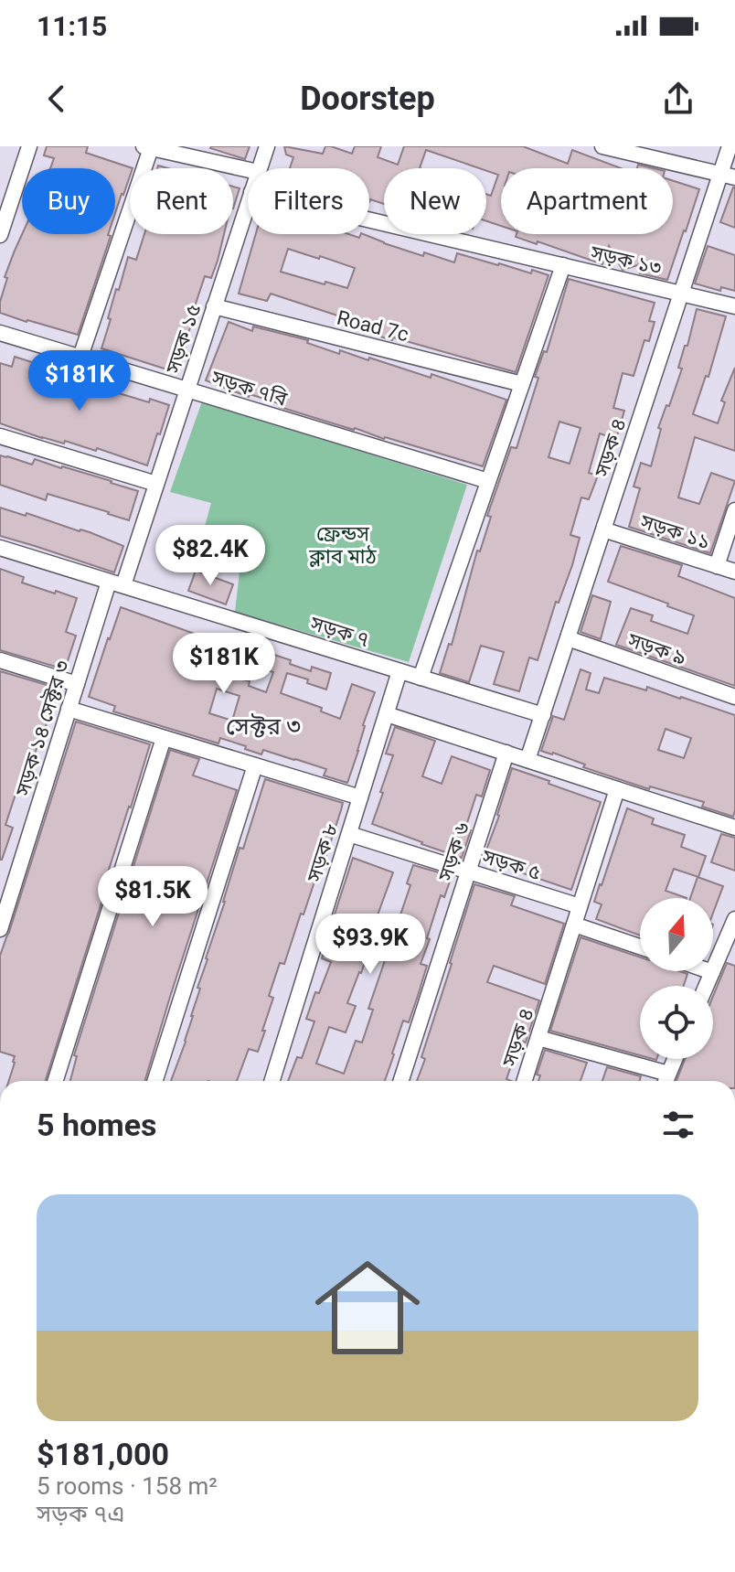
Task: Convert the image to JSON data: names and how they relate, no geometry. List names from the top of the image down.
{
  "streets": {
    "street": [
      "সড়ক ১৩",
      "Road 7c",
      "সড়ক ১৫",
      "সড়ক ৭বি",
      "সড়ক ৪",
      "সড়ক ১১",
      "সড়ক ৭",
      "সড়ক ৯",
      "সড়ক ১৪ সেক্টর ৩",
      "সড়ক ৬",
      "সড়ক ৮",
      "সড়ক ৫"
    ]
  },
  "crossings": [
    ["সড়ক ১৩", "সড়ক ৪"],
    ["Road 7c", "সড়ক ১৫"],
    ["সড়ক ১৫", "সড়ক ৭বি"],
    ["সড়ক ১৫", "সড়ক ৭"],
    ["সড়ক ১৫", "সড়ক ১৪ সেক্টর ৩"],
    ["সড়ক ৪", "সড়ক ১১"],
    ["সড়ক ৪", "সড়ক ৭"],
    ["সড়ক ৪", "সড়ক ৯"],
    ["সড়ক ৪", "সড়ক ৫"],
    ["সড়ক ৭", "সড়ক ১৪ সেক্টর ৩"],
    ["সড়ক ৭", "সড়ক ৮"],
    ["সড়ক ৬", "সড়ক ৫"],
    ["সড়ক ৮", "সড়ক ৫"]
  ],
  "districts": ["সেক্টর ৩"],
  "parks": ["ফ্রেন্ডস ক্লাব মাঠ"],
  "north": "top",
  "page": {
    "status": "11:15",
    "header": "Doorstep",
    "chip": [
      "Buy",
      "Rent",
      "Filters",
      "New",
      "Apartment"
    ],
    "price": [
      "$181K",
      "$82.4K",
      "$181K",
      "$81.5K",
      "$93.9K"
    ],
    "heading": "5 homes",
    "list": [
      {
        "name": "$181,000",
        "note": "5 rooms · 158 m² · সড়ক ৭এ"
      }
    ]
  }
}
